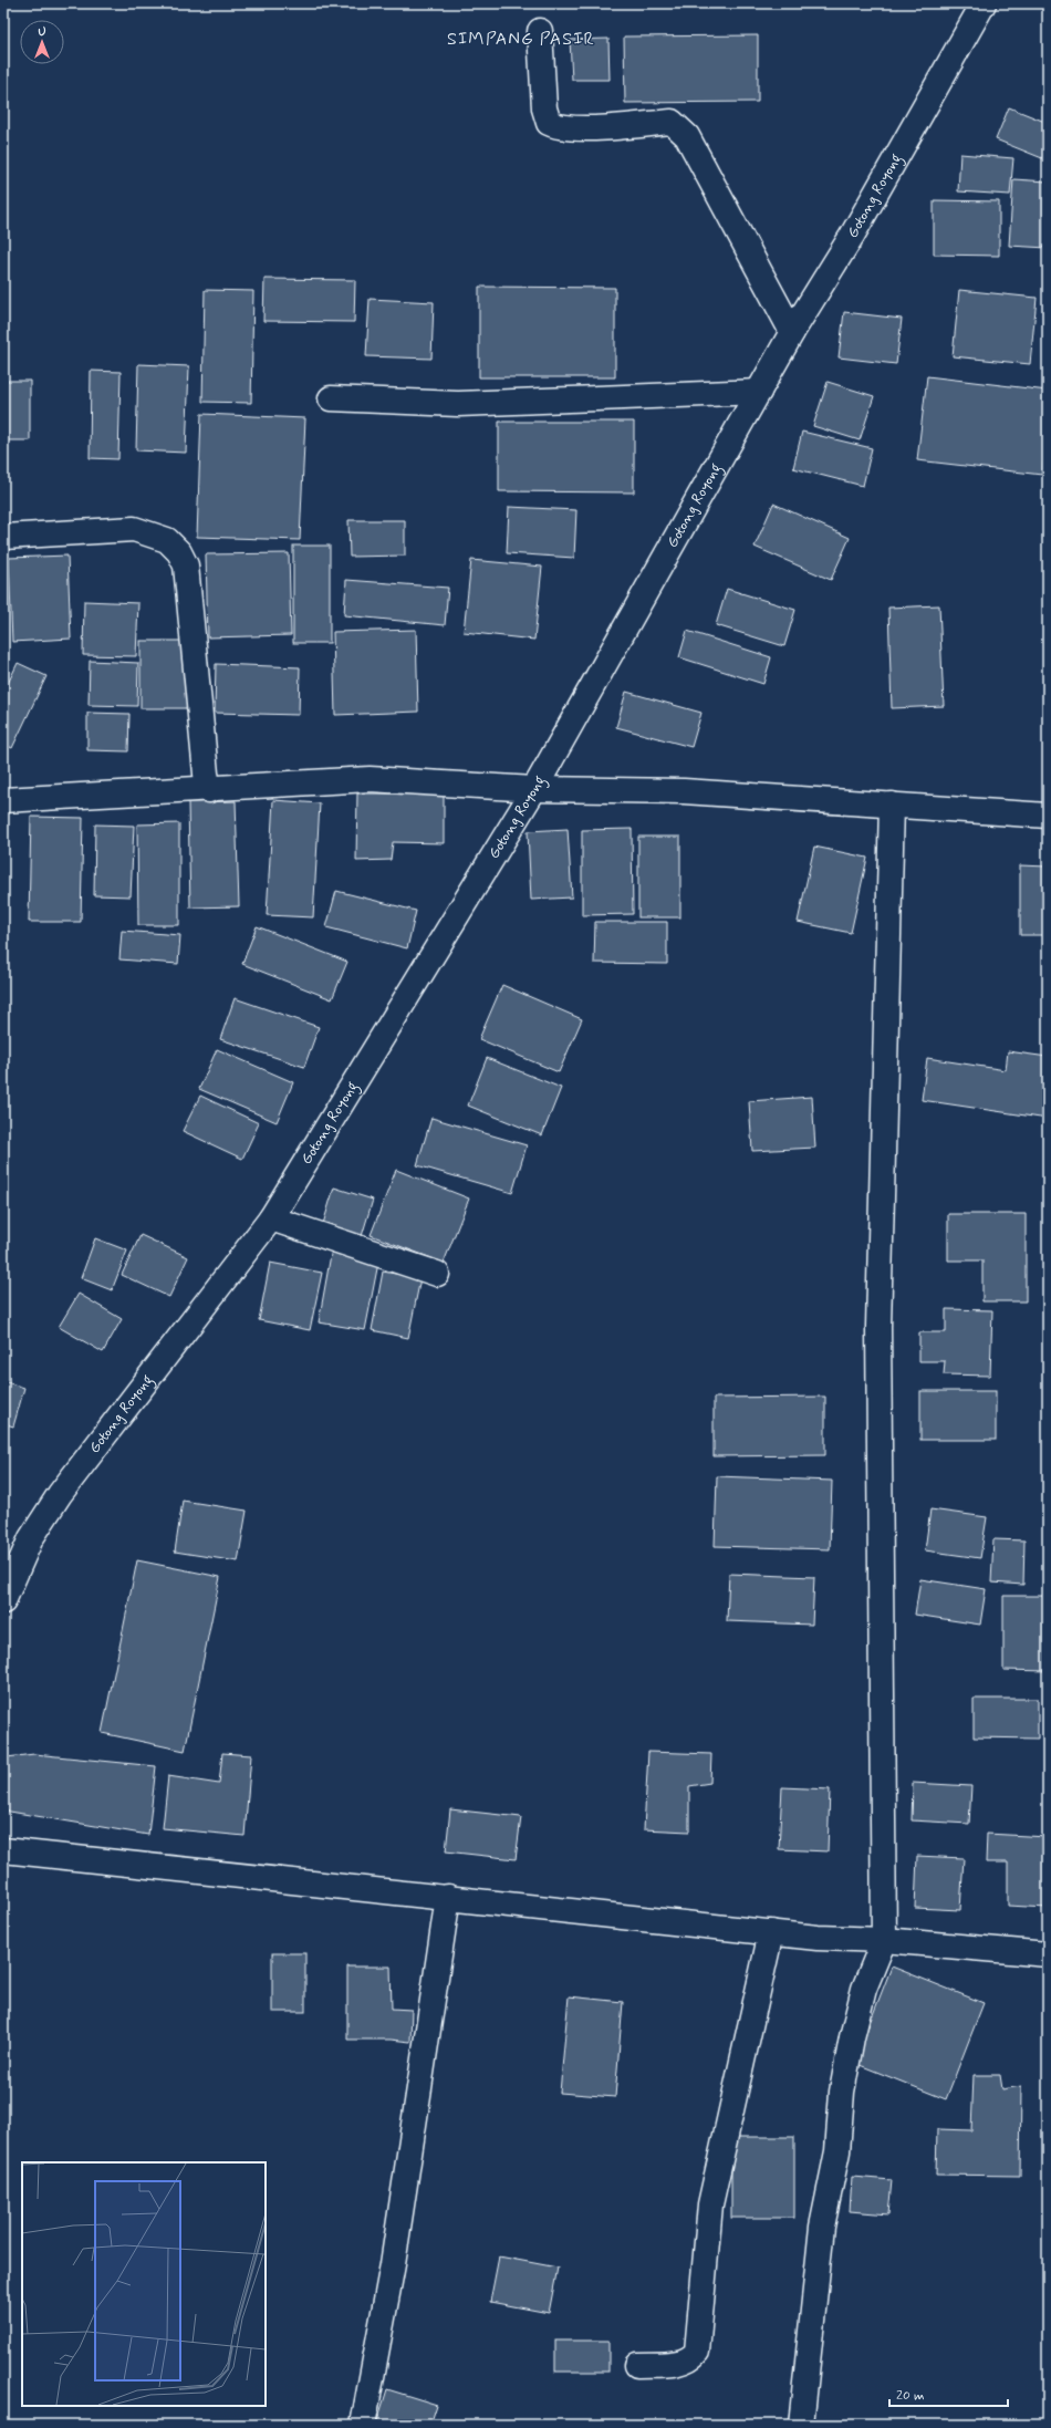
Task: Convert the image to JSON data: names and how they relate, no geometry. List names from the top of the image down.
{
  "streets": {
    "street": ["Gotong Royong"]
  },
  "districts": ["SIMPANG PASIR"],
  "scale_bar": "20 m",
  "north": "top"
}
